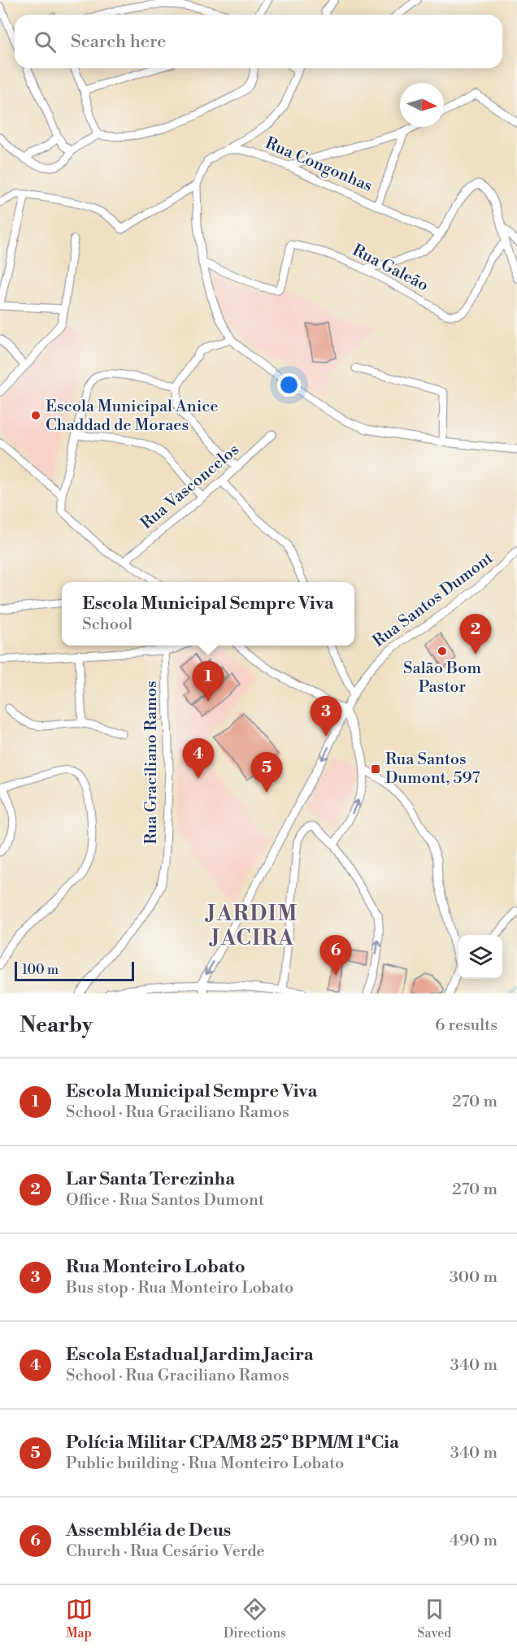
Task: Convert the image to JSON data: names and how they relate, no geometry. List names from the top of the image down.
{
  "streets": {
    "street": [
      "Rua Congonhas",
      "Rua Galeão",
      "Rua Vasconcelos",
      "Rua Santos Dumont",
      "Rua Graciliano Ramos"
    ]
  },
  "one_way": ["Rua Santos Dumont"],
  "districts": ["JARDIM JACIRA"],
  "places": {
    "other": ["Escola Municipal Anice Chaddad de Moraes", "Salão Bom Pastor"],
    "transit": ["Rua Santos Dumont, 597"]
  },
  "scale_bar": "100 m",
  "north": "right",
  "page": {
    "search": "Search here",
    "popup": ["Escola Municipal Sempre Viva", "School"],
    "pins": [
      "2",
      "1",
      "3",
      "4",
      "5",
      "6"
    ],
    "scale": "100 m",
    "heading": ["Nearby", "6 results"],
    "list": [
      {
        "mark": "1",
        "name": "Escola Municipal Sempre Viva",
        "note": "School · Rua Graciliano Ramos",
        "value": "270 m"
      },
      {
        "mark": "2",
        "name": "Lar Santa Terezinha",
        "note": "Office · Rua Santos Dumont",
        "value": "270 m"
      },
      {
        "mark": "3",
        "name": "Rua Monteiro Lobato",
        "note": "Bus stop · Rua Monteiro Lobato",
        "value": "300 m"
      },
      {
        "mark": "4",
        "name": "Escola Estadual Jardim Jacira",
        "note": "School · Rua Graciliano Ramos",
        "value": "340 m"
      },
      {
        "mark": "5",
        "name": "Polícia Militar CPA/M8 25º BPM/M 1ªCia",
        "note": "Public building · Rua Monteiro Lobato",
        "value": "340 m"
      },
      {
        "mark": "6",
        "name": "Assembléia de Deus",
        "note": "Church · Rua Cesário Verde",
        "value": "490 m"
      }
    ],
    "nav": ["Map", "Directions", "Saved"]
  }
}
